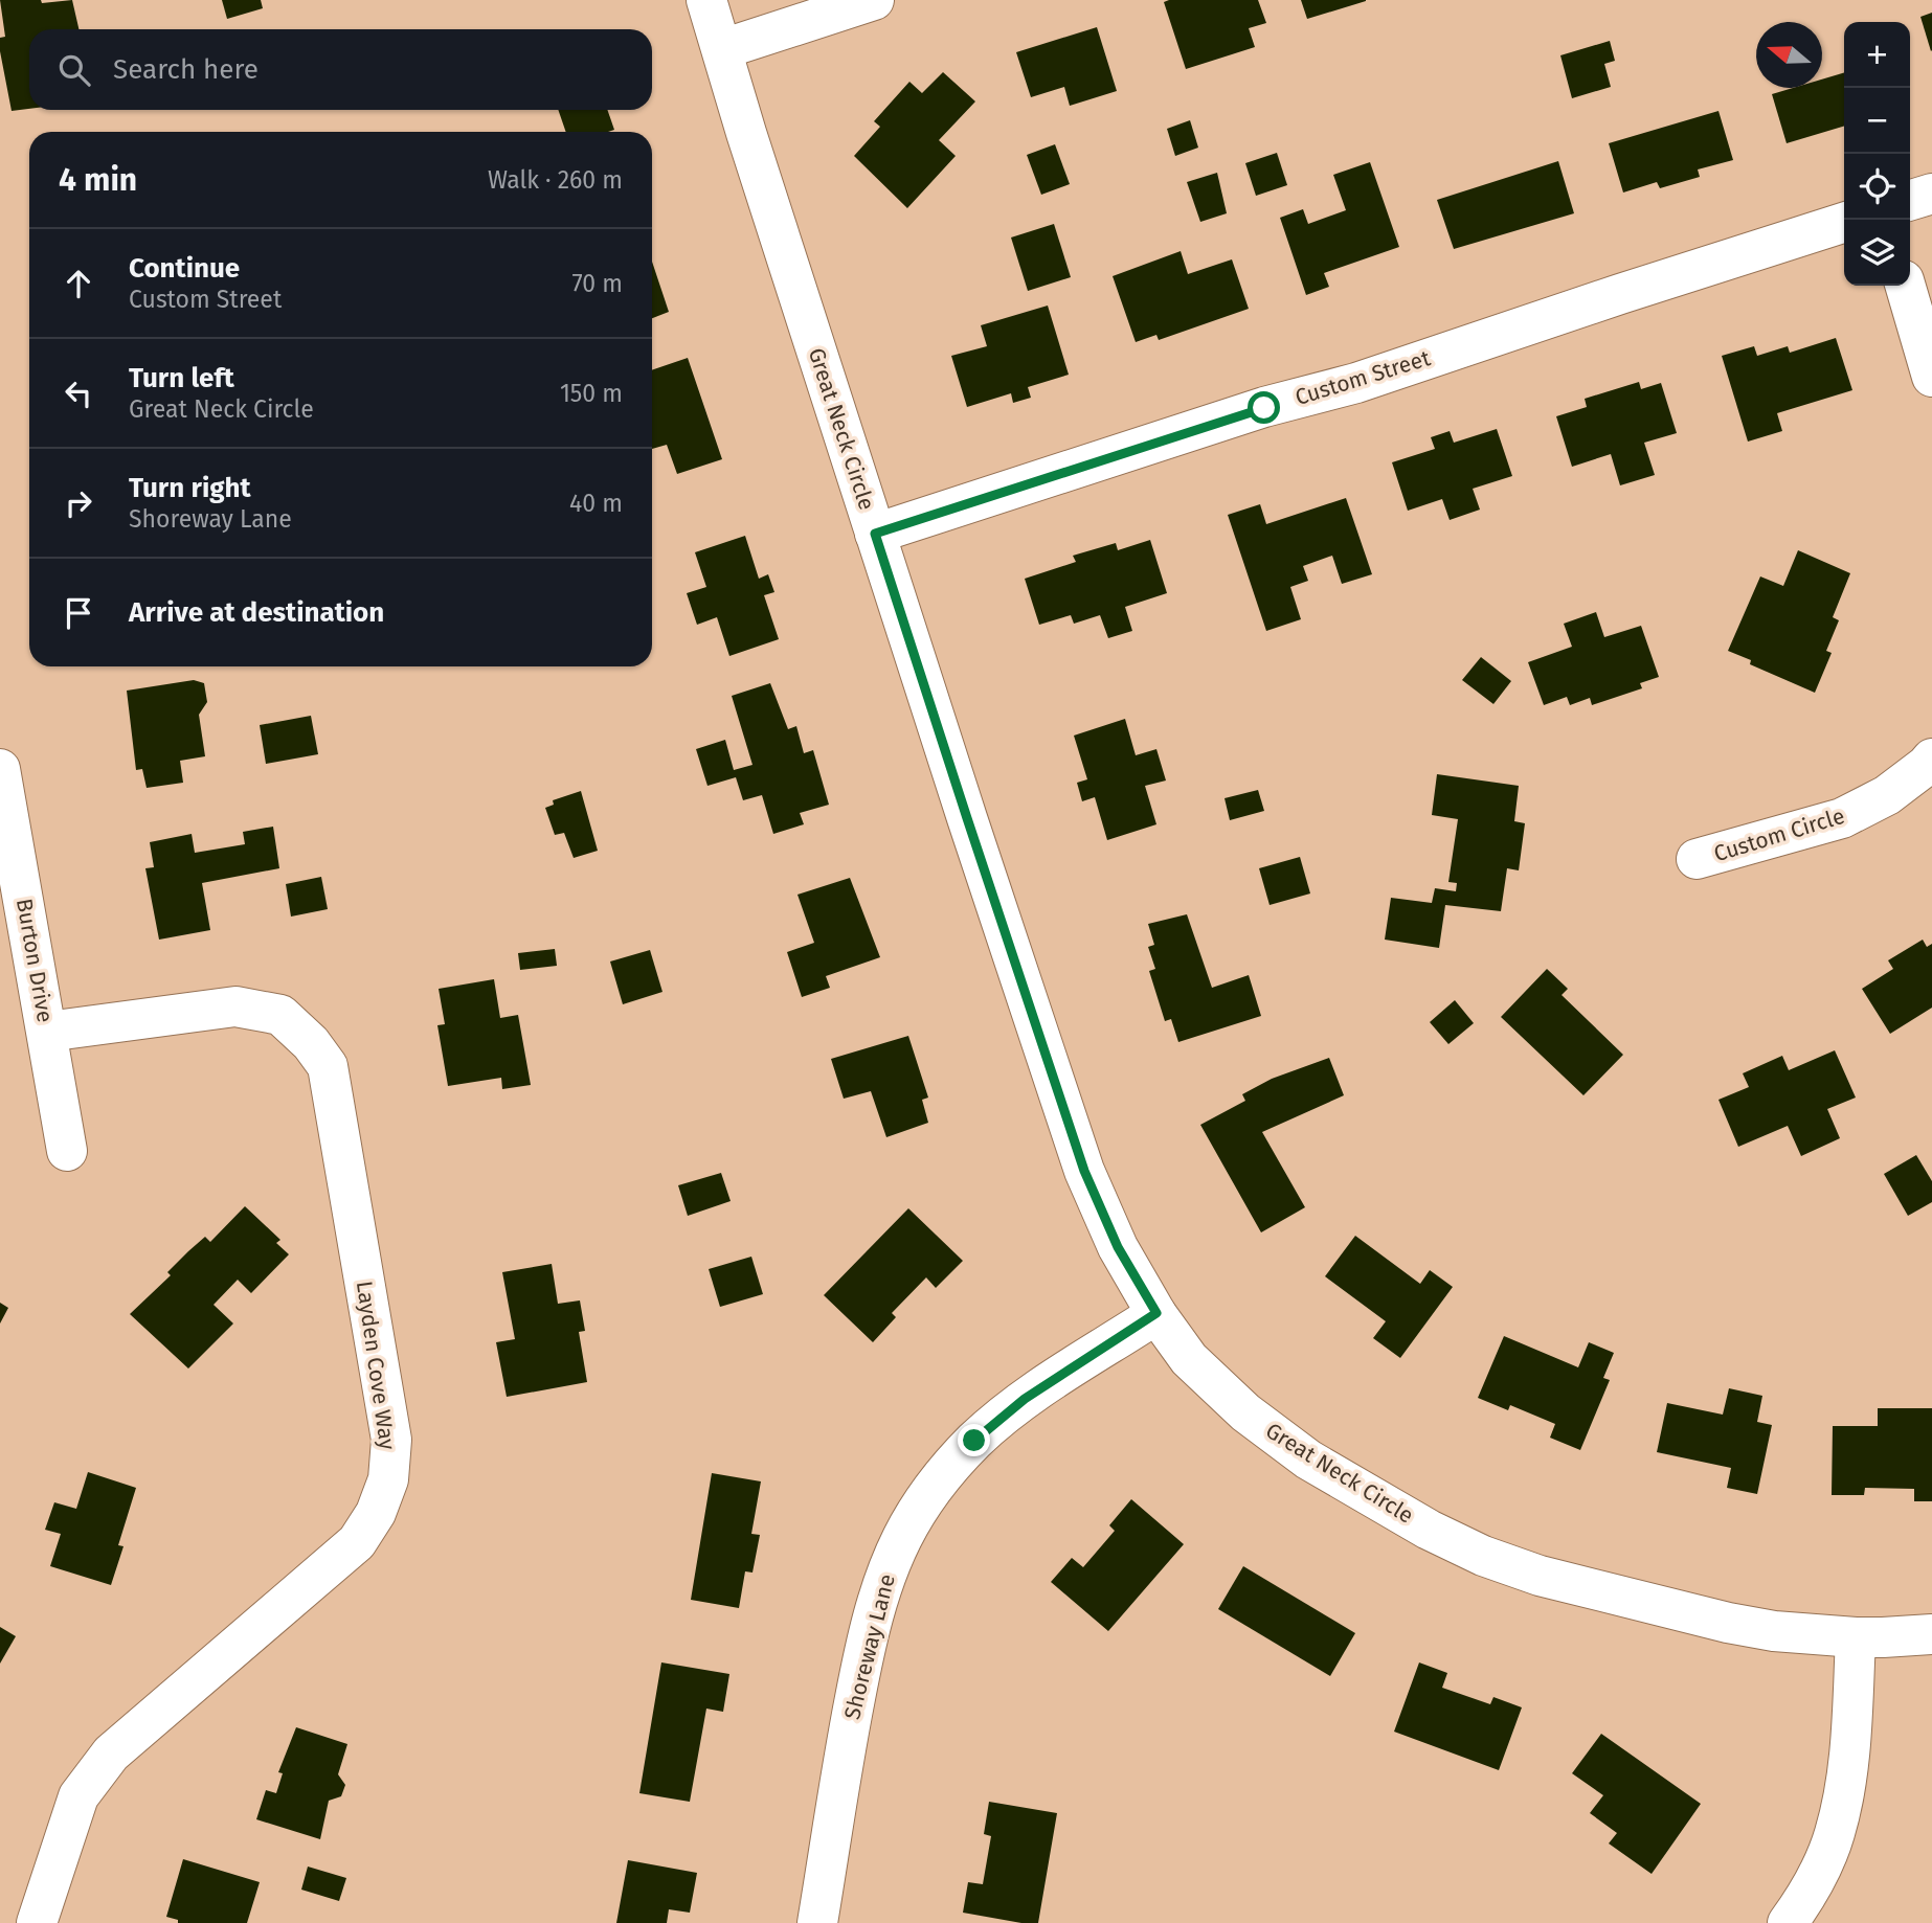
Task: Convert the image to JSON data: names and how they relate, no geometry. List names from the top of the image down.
{
  "streets": {
    "street": [
      "Custom Street",
      "Great Neck Circle",
      "Custom Circle",
      "Burton Drive",
      "Layden Cove Way",
      "Shoreway Lane"
    ]
  },
  "crossings": [
    ["Custom Street", "Great Neck Circle"],
    ["Great Neck Circle", "Shoreway Lane"],
    ["Burton Drive", "Layden Cove Way"]
  ],
  "north": "left",
  "page": {
    "map_buttons": ["+", "−"],
    "search": "Search here",
    "heading": ["4 min", "Walk · 260 m"],
    "list": [
      ["Continue", "Custom Street", "70 m"],
      ["Turn left", "Great Neck Circle", "150 m"],
      ["Turn right", "Shoreway Lane", "40 m"],
      "Arrive at destination"
    ]
  }
}
